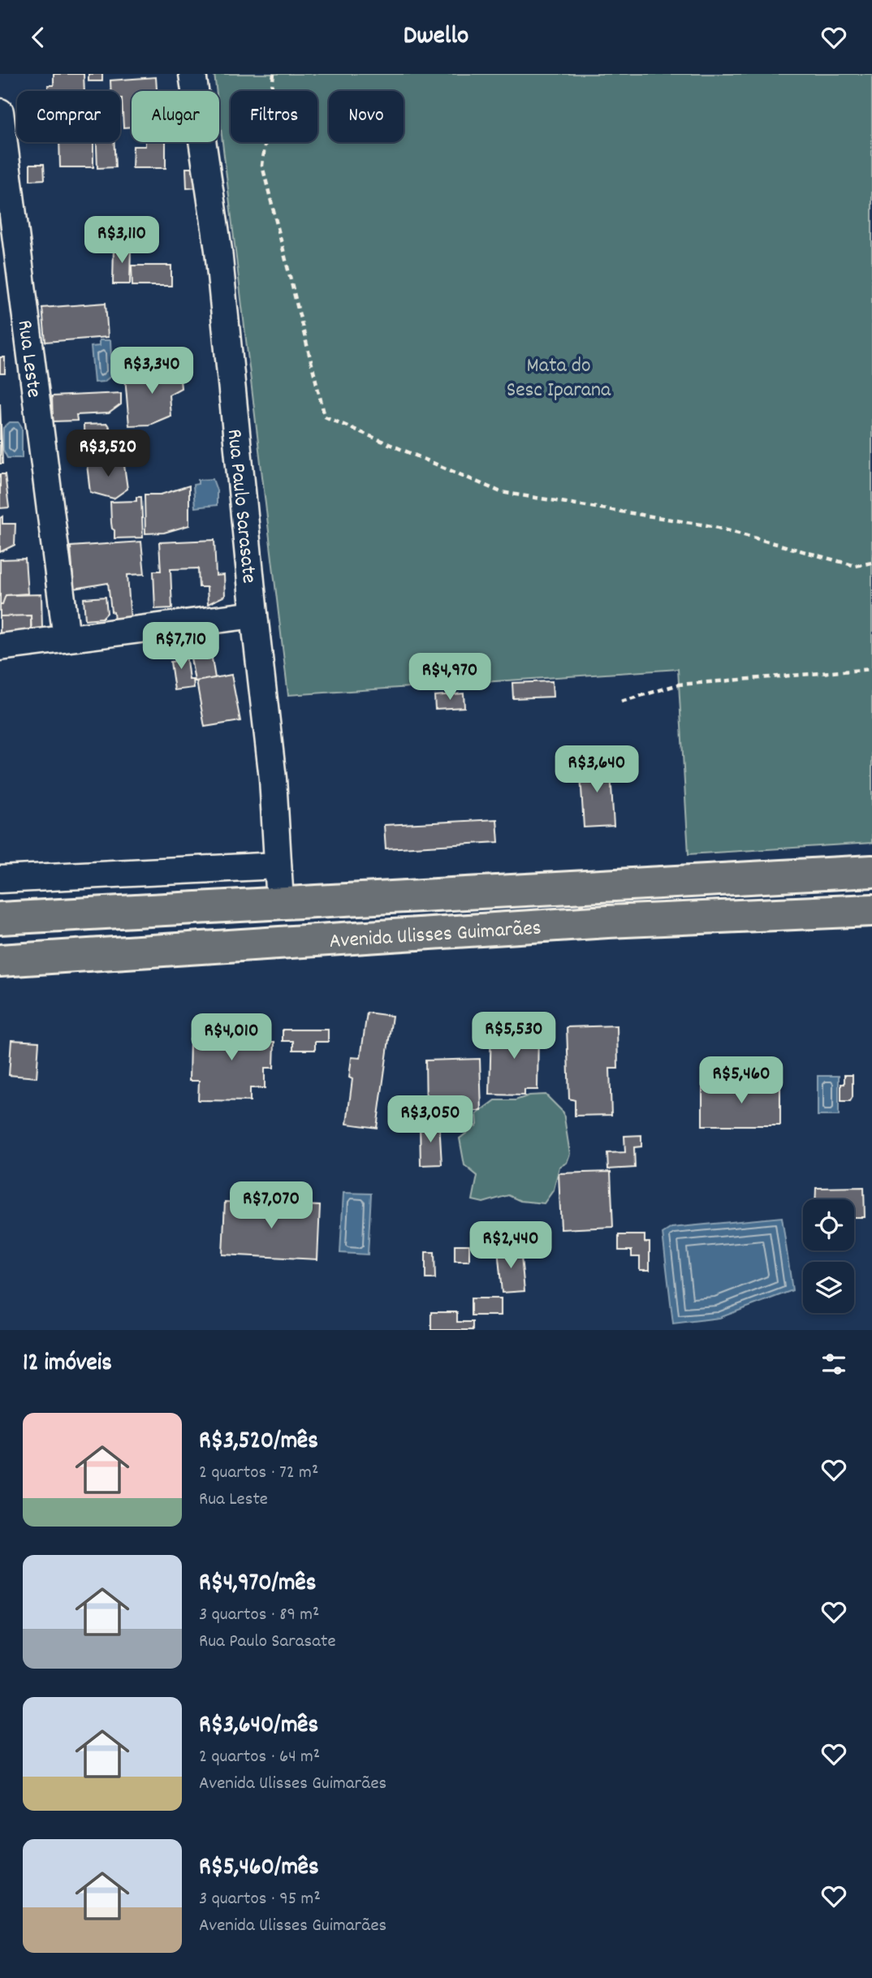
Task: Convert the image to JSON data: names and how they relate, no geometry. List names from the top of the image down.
{
  "streets": {
    "main road": ["Avenida Ulisses Guimarães"],
    "street": ["Rua Leste", "Rua Paulo Sarasate"]
  },
  "crossings": [
    ["Rua Paulo Sarasate", "Avenida Ulisses Guimarães"]
  ],
  "parks": ["Mata do Sesc Iparana"],
  "page": {
    "header": "Dwello",
    "chip": [
      "Comprar",
      "Alugar",
      "Filtros",
      "Novo"
    ],
    "price": [
      "R$3,110",
      "R$3,340",
      "R$3,520",
      "R$7,710",
      "R$4,970",
      "R$3,640",
      "R$5,530",
      "R$4,010",
      "R$5,460",
      "R$3,050",
      "R$7,070",
      "R$2,440"
    ],
    "heading": "12 imóveis",
    "list": [
      {
        "name": "R$3,520/mês",
        "note": "2 quartos · 72 m² · Rua Leste"
      },
      {
        "name": "R$4,970/mês",
        "note": "3 quartos · 89 m² · Rua Paulo Sarasate"
      },
      {
        "name": "R$3,640/mês",
        "note": "2 quartos · 64 m² · Avenida Ulisses Guimarães"
      },
      {
        "name": "R$5,460/mês",
        "note": "3 quartos · 95 m² · Avenida Ulisses Guimarães"
      }
    ]
  }
}
